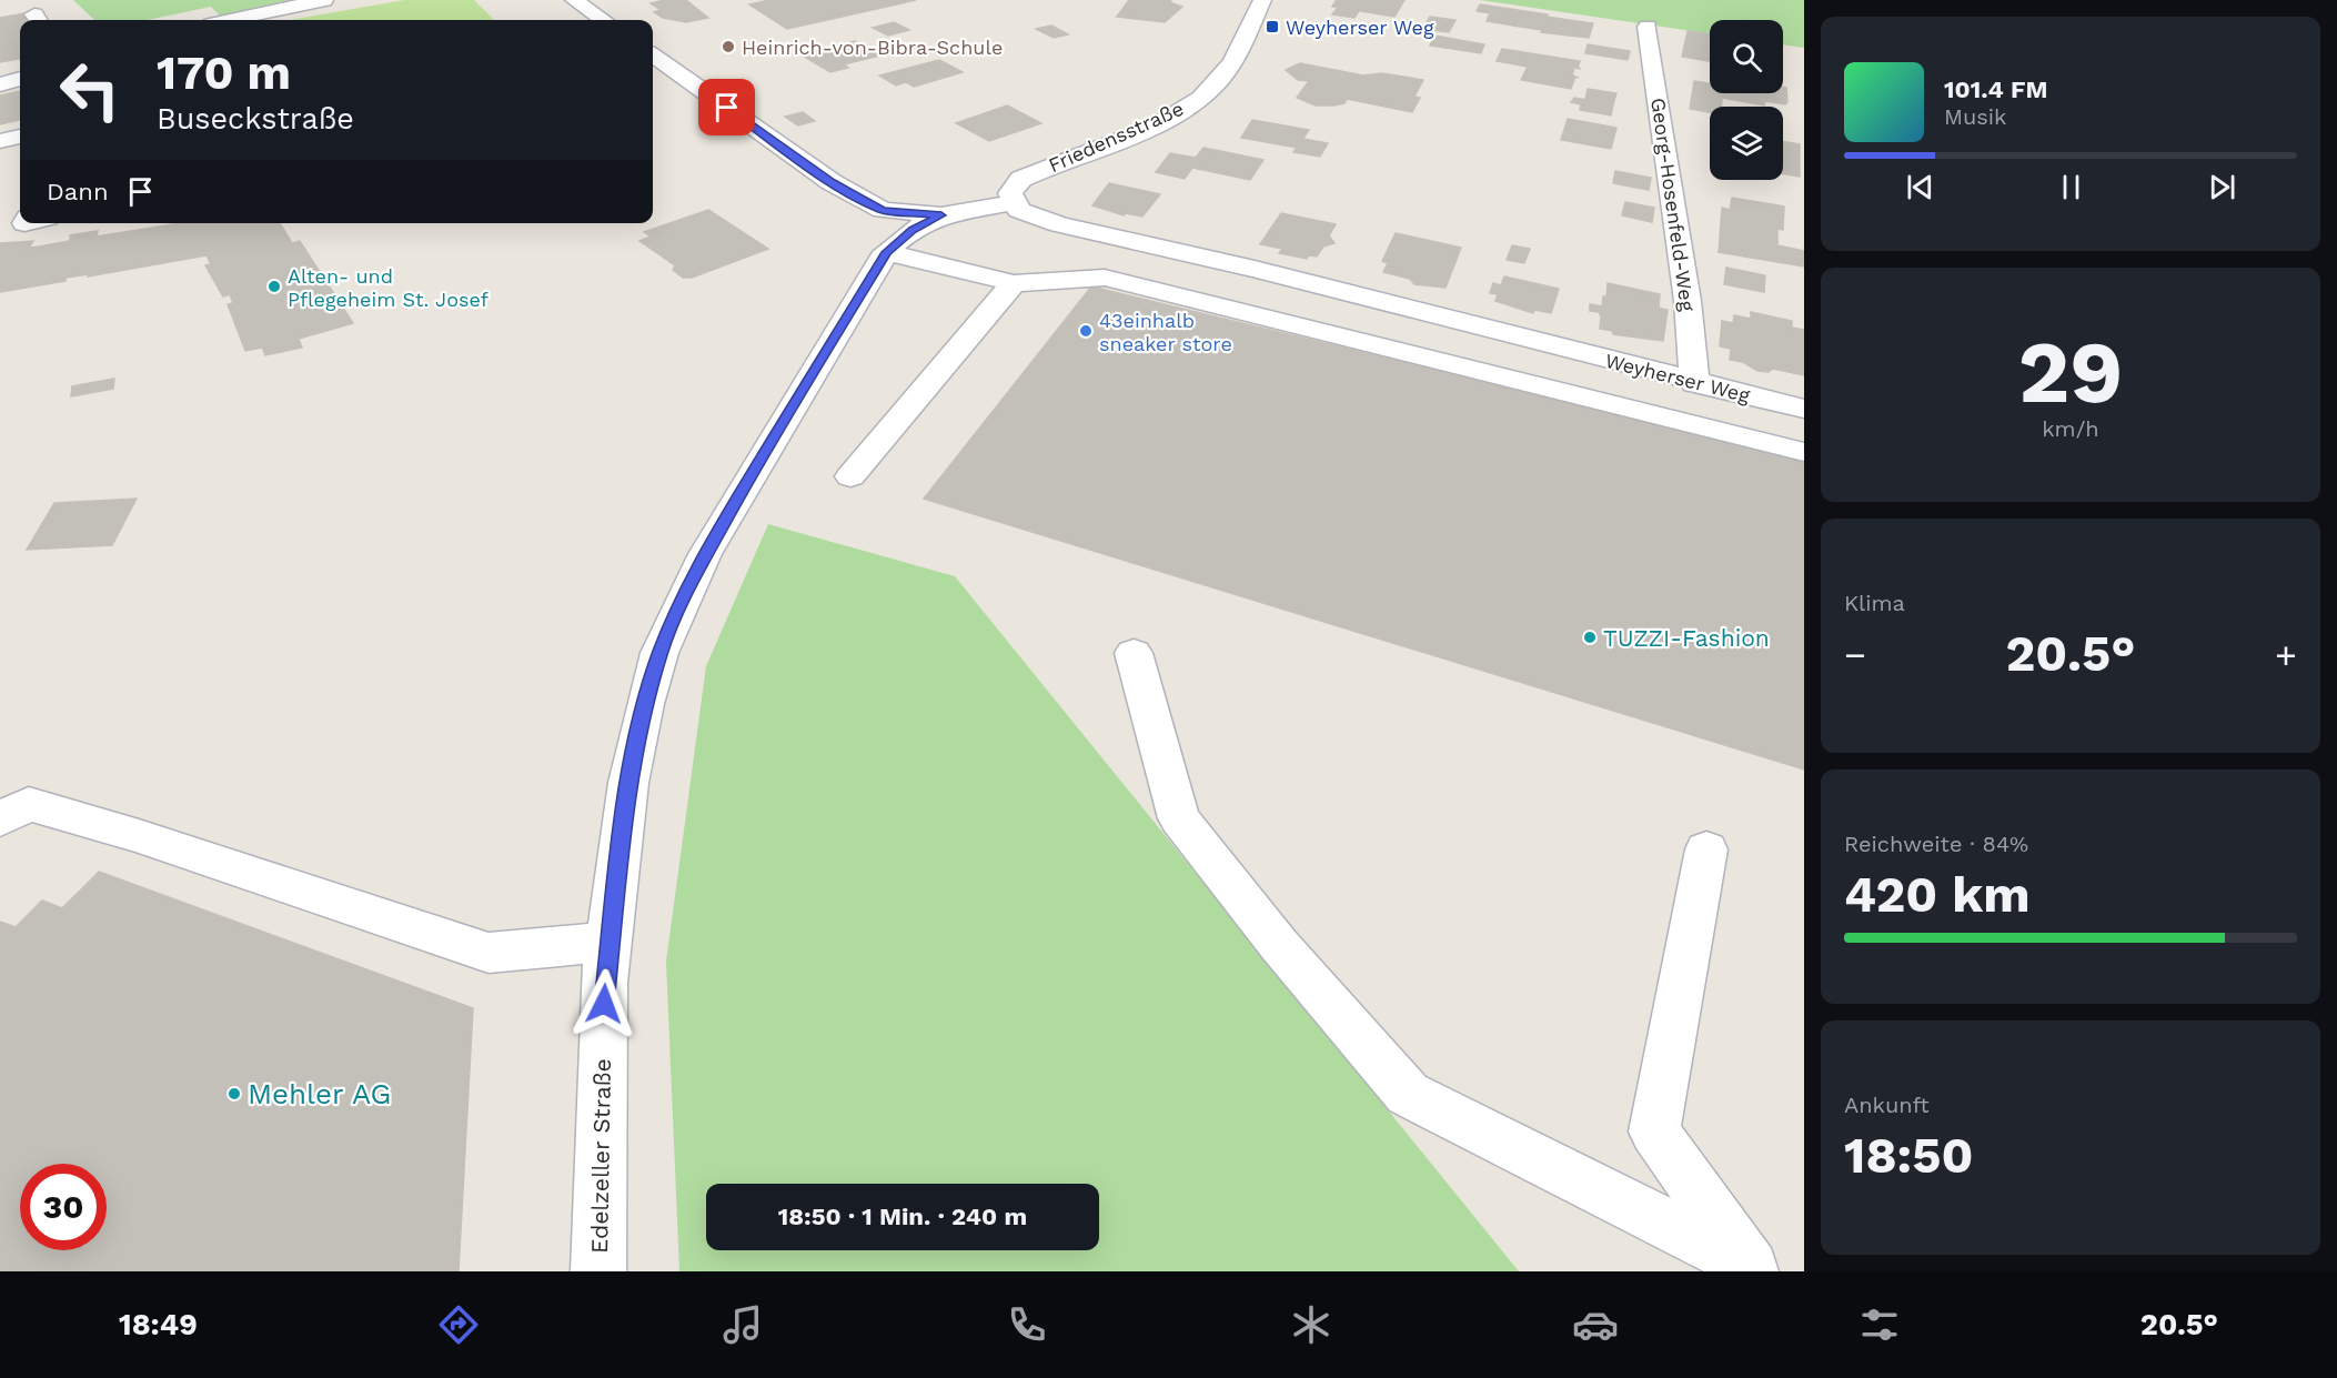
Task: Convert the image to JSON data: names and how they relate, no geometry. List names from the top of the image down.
{
  "streets": {
    "street": [
      "Friedensstraße",
      "Georg-Hosenfeld-Weg",
      "Weyherser Weg",
      "Edelzeller Straße"
    ]
  },
  "crossings": [
    ["Friedensstraße", "Weyherser Weg"],
    ["Georg-Hosenfeld-Weg", "Weyherser Weg"]
  ],
  "places": {
    "transit": ["Weyherser Weg"],
    "other": [
      "Heinrich-von-Bibra-Schule",
      "Alten- und Pflegeheim St. Josef",
      "43einhalb sneaker store",
      "TUZZI-Fashion",
      "Mehler AG"
    ]
  },
  "page": {
    "turn": ["170 m", "Buseckstraße"],
    "song": ["101.4 FM", "Musik"],
    "then": "Dann",
    "tile": [
      ["29", "km/h"],
      "Klima",
      ["Reichweite · 84%", "420 km"],
      ["Ankunft", "18:50"]
    ],
    "heat": ["−", "20.5°", "+"],
    "limit": "30",
    "trip": "18:50 · 1 Min. · 240 m",
    "tabs": ["18:49", "20.5°"]
  }
}
